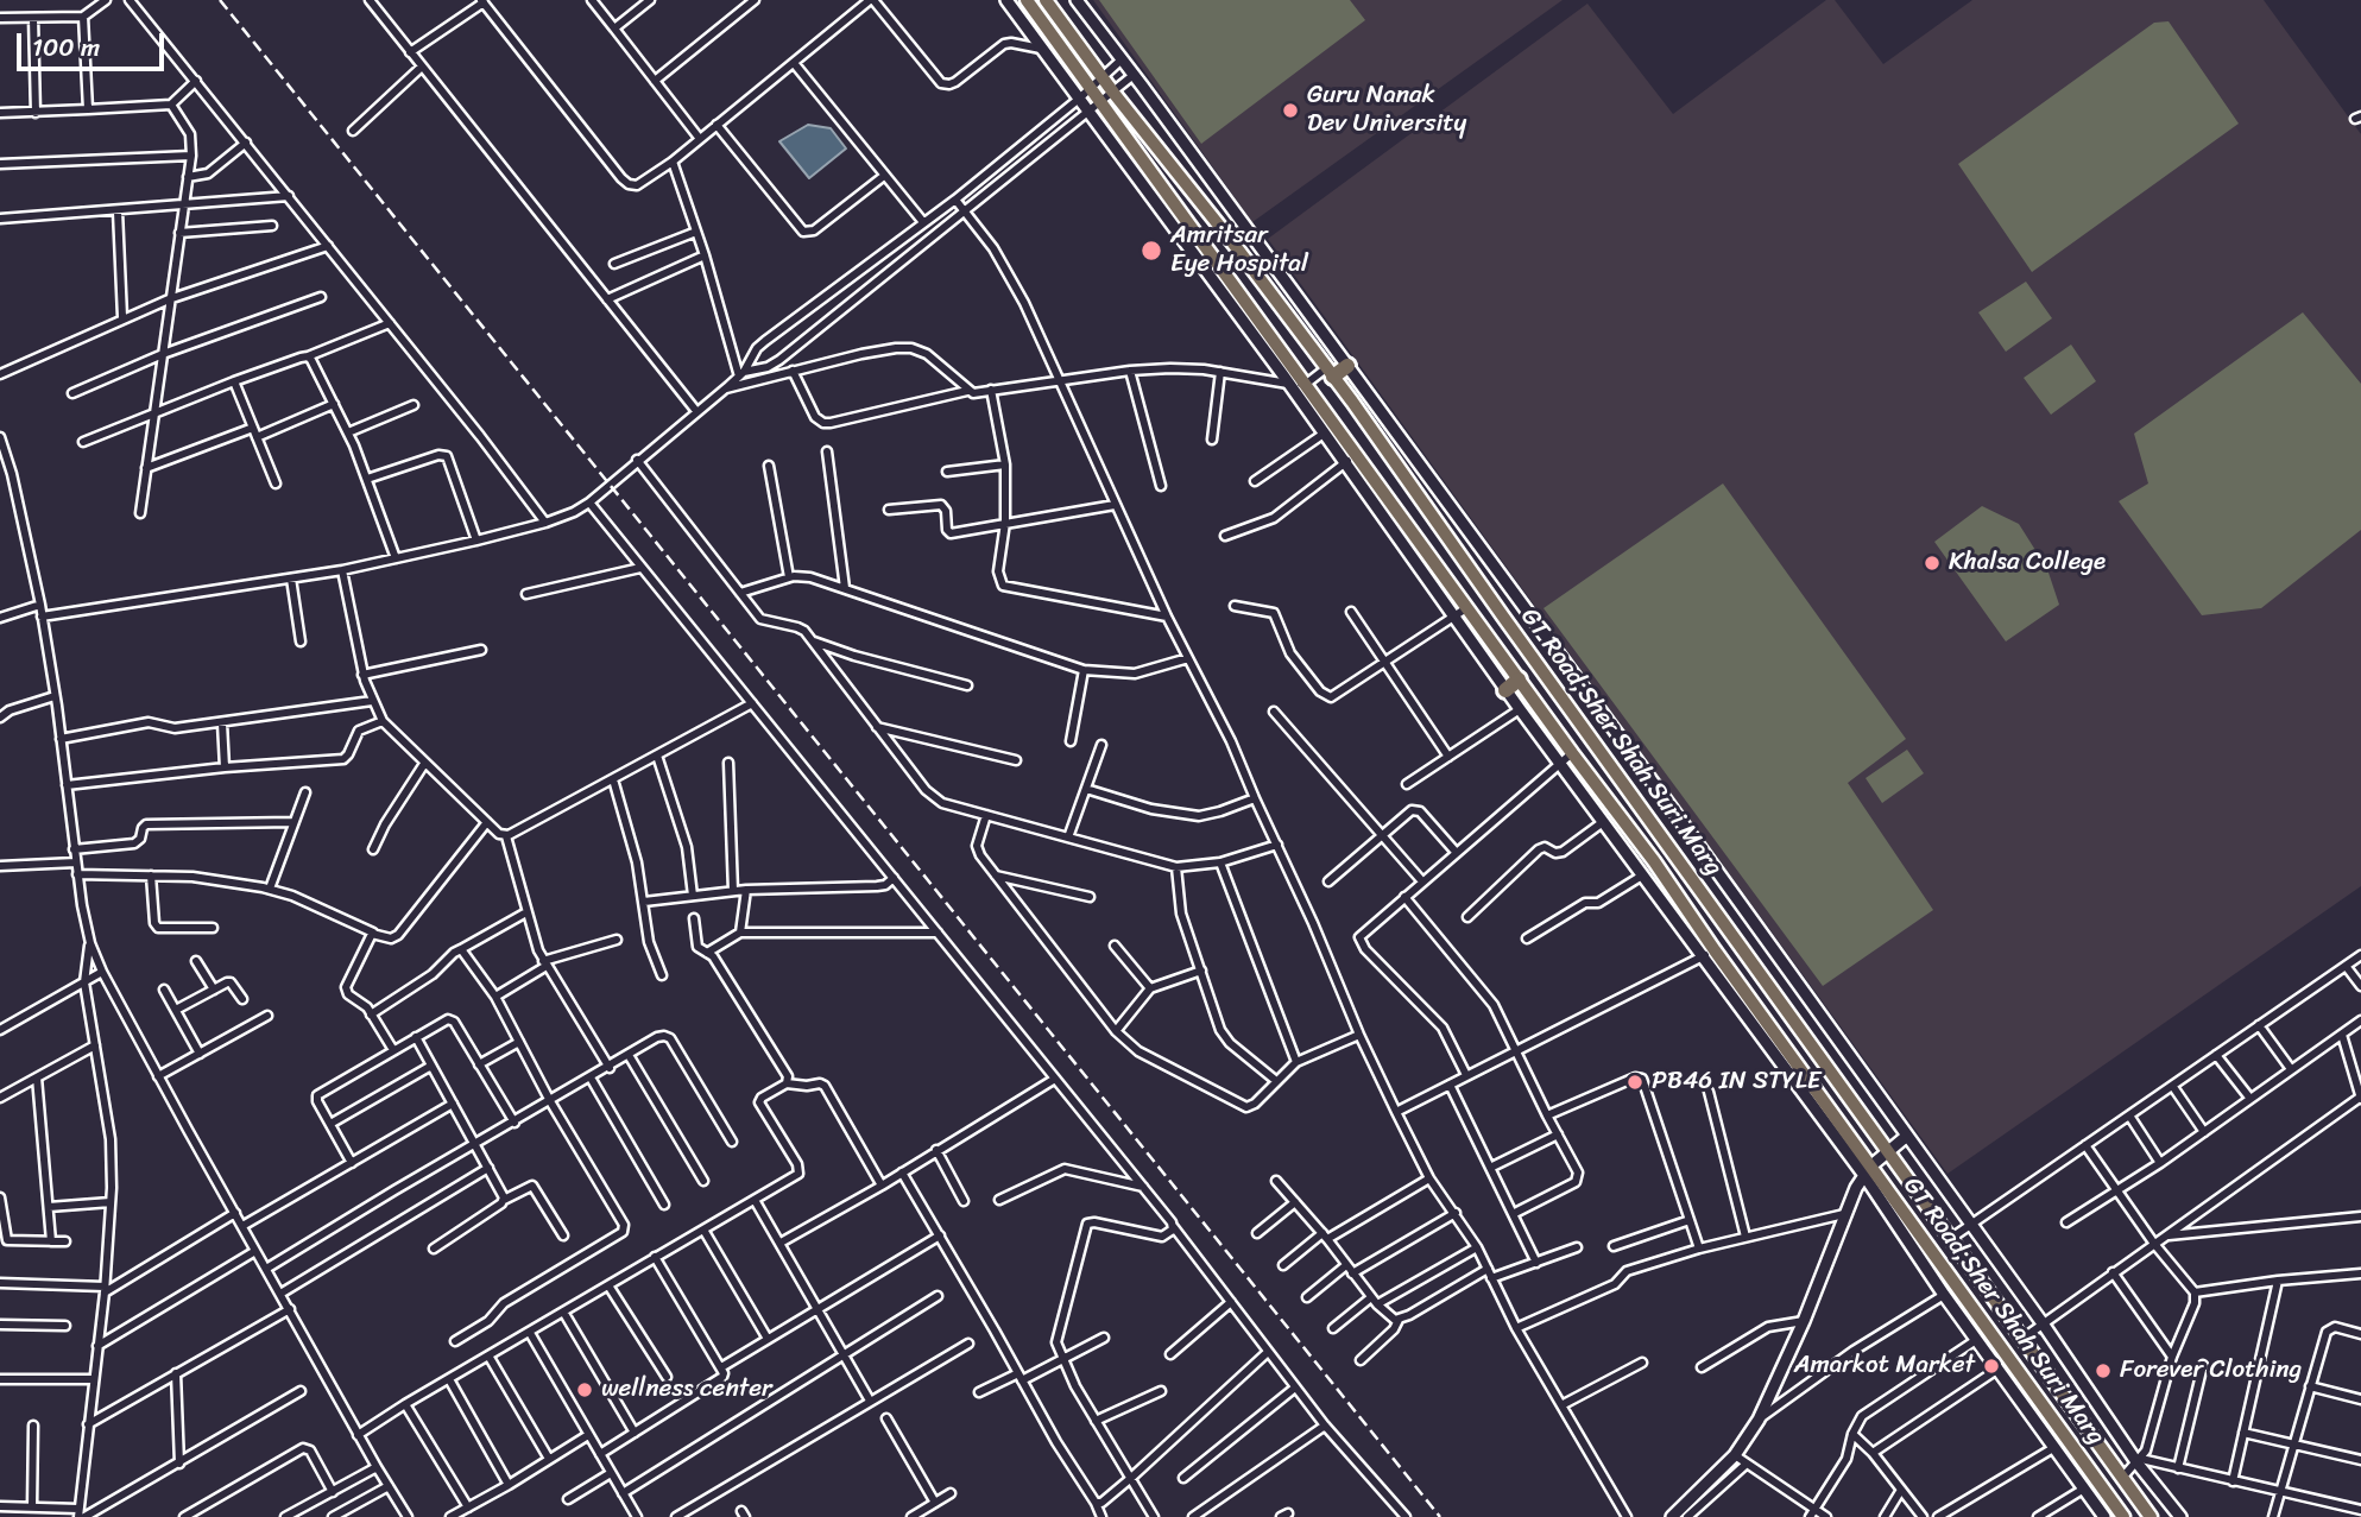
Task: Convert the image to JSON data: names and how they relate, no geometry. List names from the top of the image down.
{
  "streets": {
    "main road": ["GT Road;Sher Shah Suri Marg"]
  },
  "places": [
    "Guru Nanak Dev University",
    "Amritsar Eye Hospital",
    "Khalsa College",
    "PB46 IN STYLE",
    "Amarkot Market",
    "Forever Clothing",
    "wellness center"
  ],
  "scale_bar": "100 m"
}
